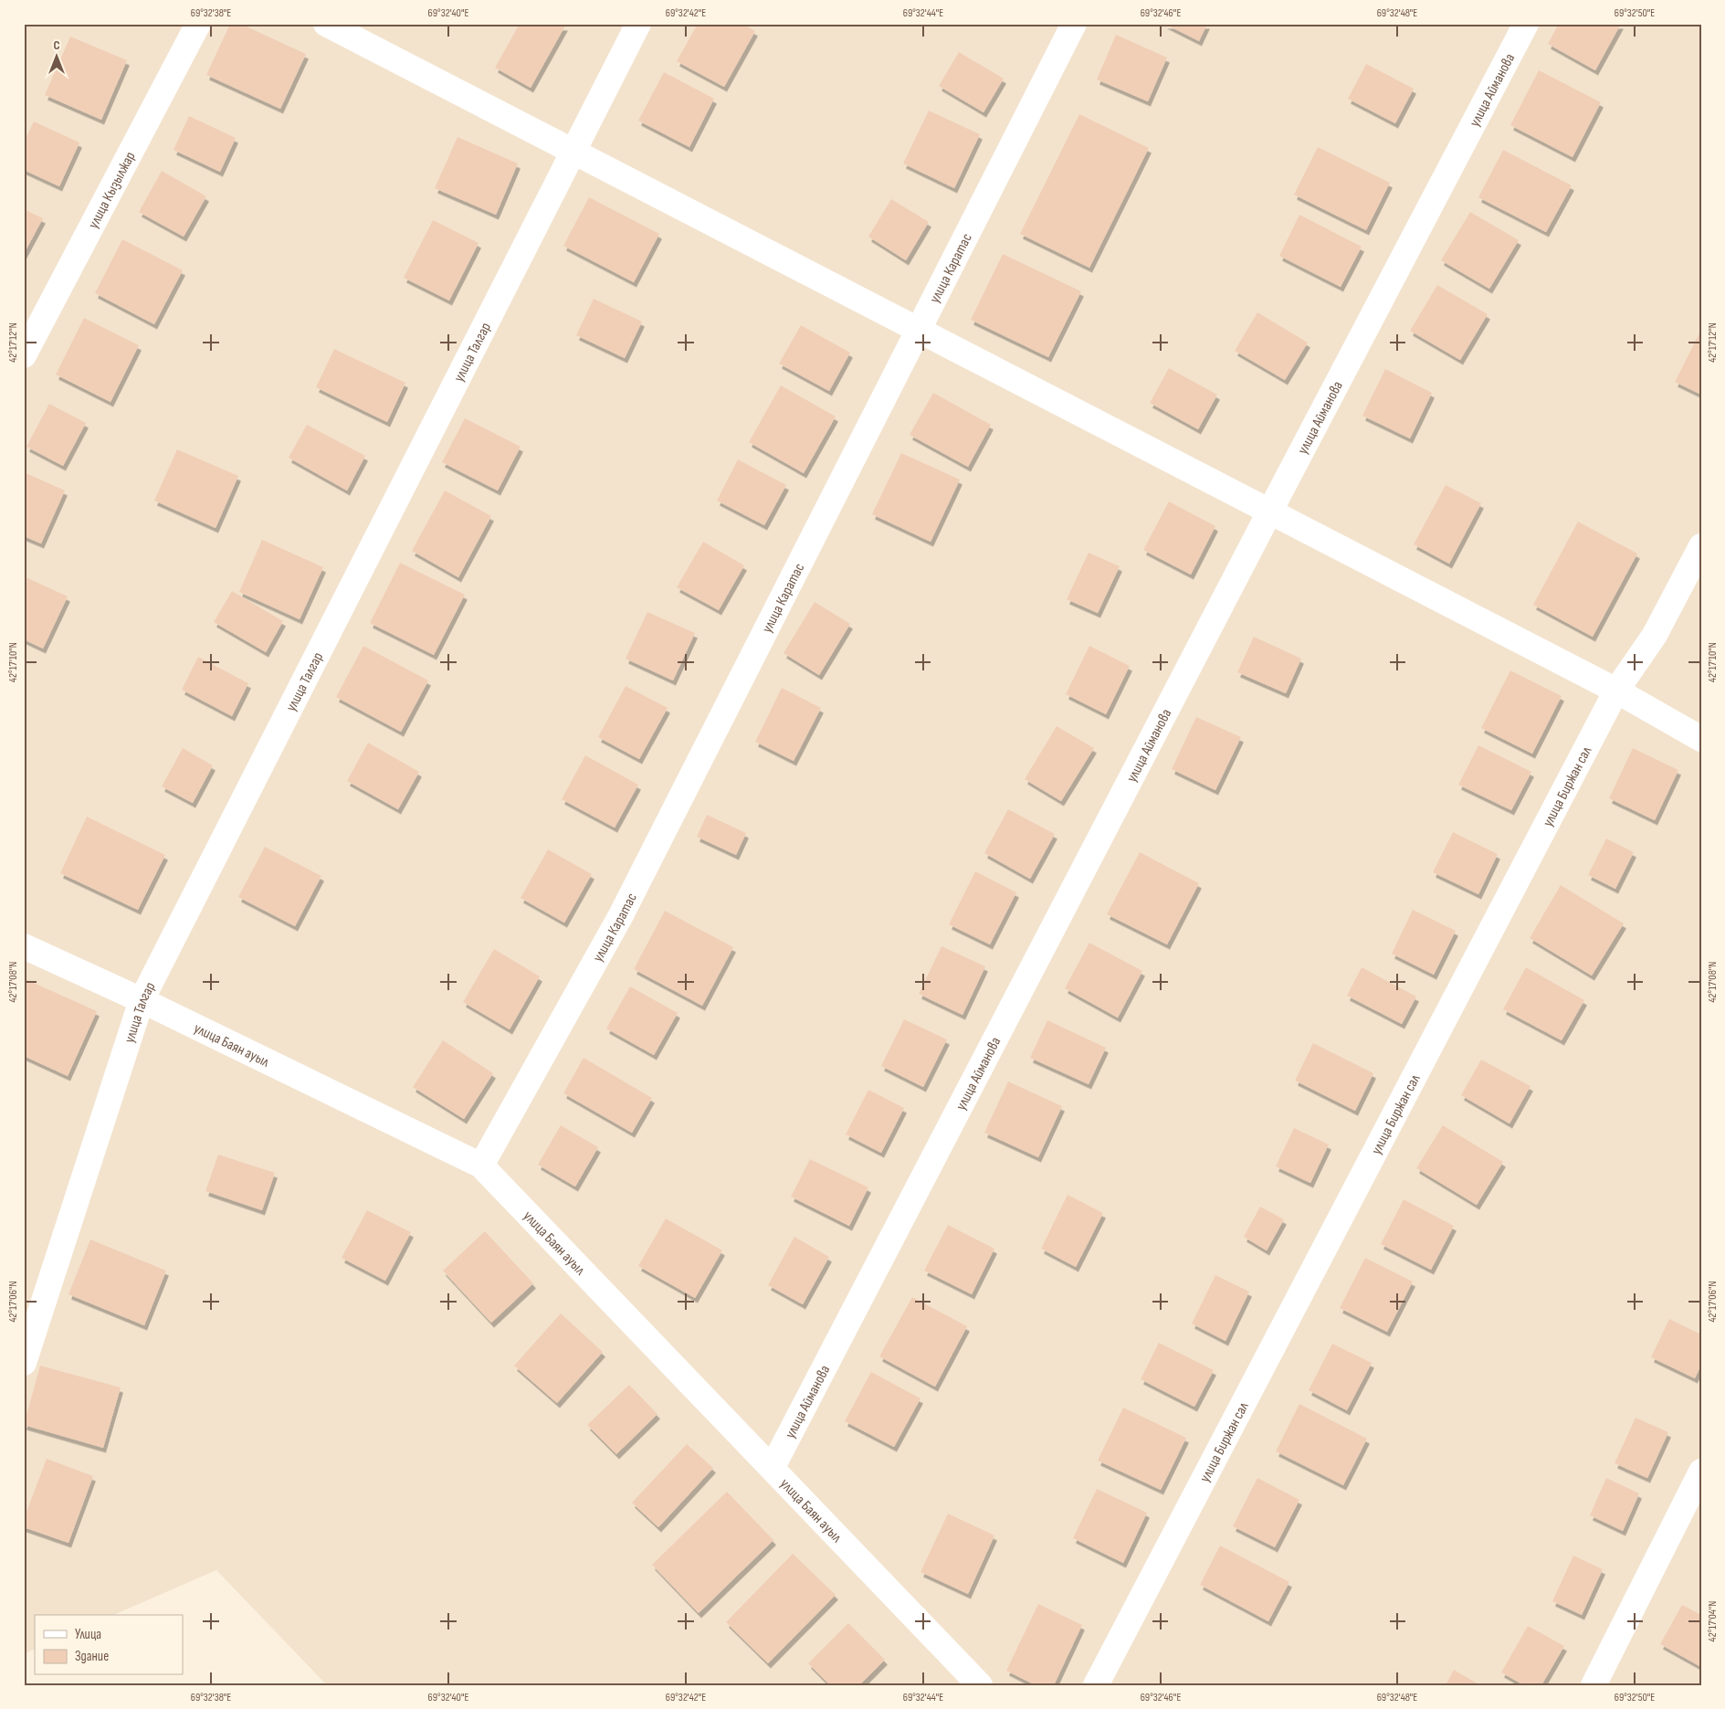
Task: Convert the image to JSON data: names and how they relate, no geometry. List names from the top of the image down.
{
  "streets": {
    "street": [
      "улица Айманова",
      "улица Кызылжар",
      "улица Каратас",
      "улица Талгар",
      "улица Биржан сал",
      "улица Баян ауыл"
    ]
  },
  "crossings": [
    ["улица Айманова", "улица Баян ауыл"],
    ["улица Каратас", "улица Баян ауыл"],
    ["улица Талгар", "улица Баян ауыл"]
  ],
  "legend": ["Улица", "Здание"],
  "north": "top",
  "coordinates": [
    "69°32'38\"E",
    "69°32'40\"E",
    "69°32'42\"E",
    "69°32'44\"E",
    "69°32'46\"E",
    "69°32'48\"E",
    "69°32'50\"E",
    "42°17'12\"N",
    "42°17'10\"N",
    "42°17'08\"N",
    "42°17'06\"N",
    "42°17'04\"N"
  ]
}
